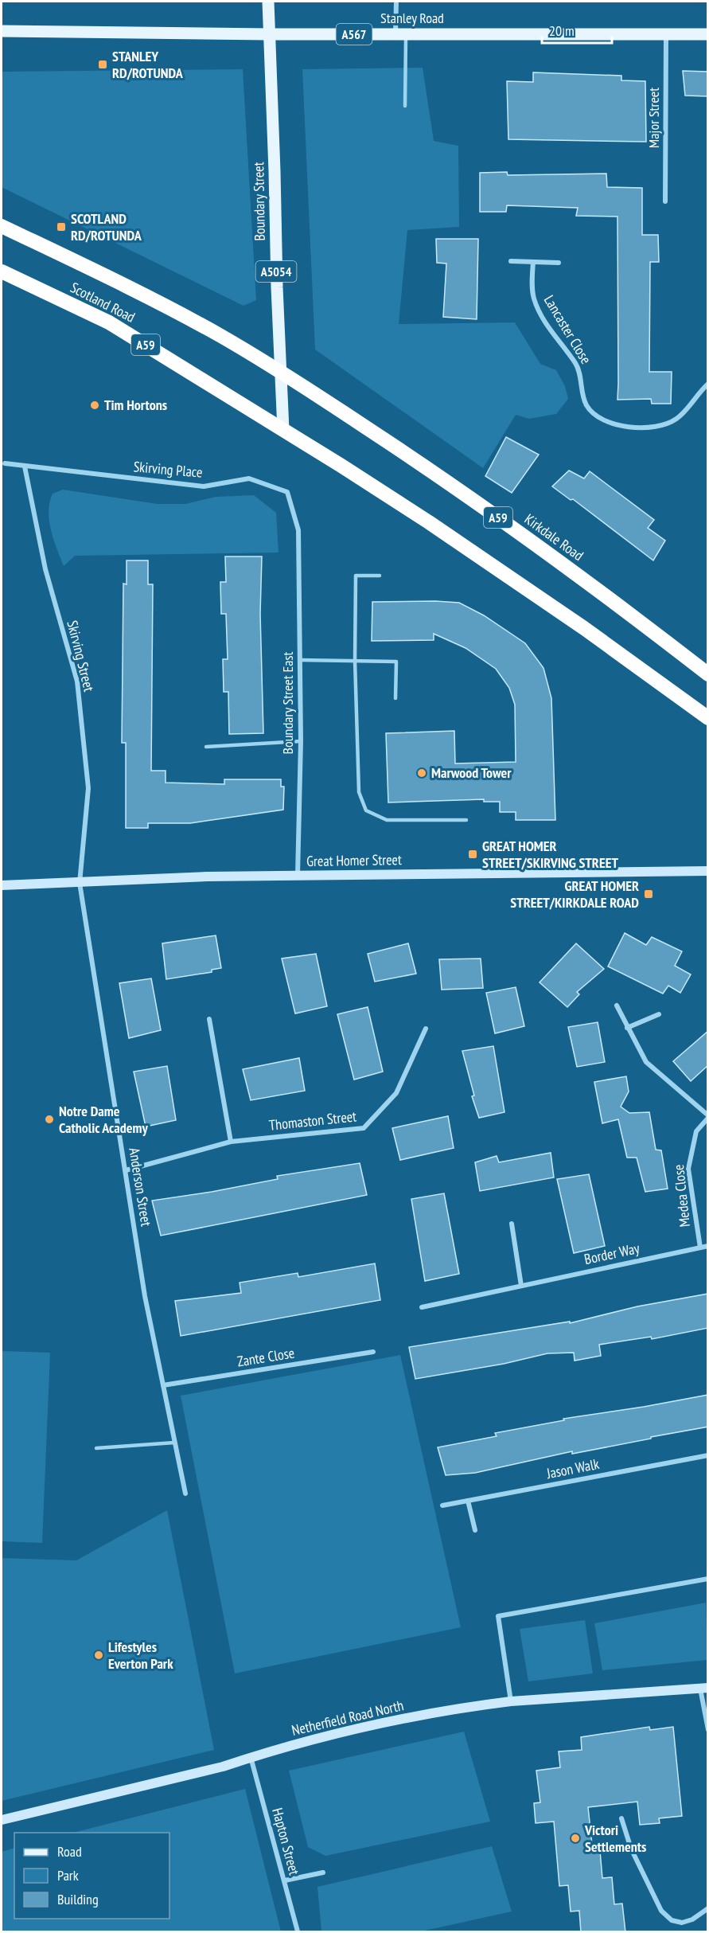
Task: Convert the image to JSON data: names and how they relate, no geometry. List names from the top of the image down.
{
  "streets": {
    "highway": ["Scotland Road", "A59", "Kirkdale Road"],
    "main road": [
      "Stanley Road",
      "A567",
      "Boundary Street",
      "A5054"
    ],
    "street": [
      "Major Street",
      "Lancaster Close",
      "Skirving Place",
      "Skirving Street",
      "Boundary Street East",
      "Great Homer Street",
      "Thomaston Street",
      "Anderson Street",
      "Medea Close",
      "Border Way",
      "Zante Close",
      "Jason Walk",
      "Netherfield Road North",
      "Hapton Street"
    ]
  },
  "crossings": [
    ["Stanley Road", "Major Street"],
    ["Stanley Road", "Boundary Street"],
    ["Boundary Street", "Scotland Road"],
    ["Boundary Street", "A59"],
    ["Boundary Street", "Kirkdale Road"],
    ["Scotland Road", "A59"],
    ["Scotland Road", "Kirkdale Road"],
    ["Skirving Place", "Skirving Street"],
    ["Skirving Place", "Boundary Street East"],
    ["Skirving Street", "Great Homer Street"],
    ["Skirving Street", "Anderson Street"],
    ["Boundary Street East", "Great Homer Street"],
    ["Great Homer Street", "Anderson Street"],
    ["Thomaston Street", "Anderson Street"],
    ["Anderson Street", "Zante Close"],
    ["Medea Close", "Border Way"],
    ["Netherfield Road North", "Hapton Street"]
  ],
  "places": {
    "transit": [
      "STANLEY RD/ROTUNDA",
      "SCOTLAND RD/ROTUNDA",
      "GREAT HOMER STREET/SKIRVING STREET",
      "GREAT HOMER STREET/KIRKDALE ROAD"
    ],
    "other": [
      "Tim Hortons",
      "Marwood Tower",
      "Notre Dame Catholic Academy",
      "Lifestyles Everton Park",
      "Victori Settlements"
    ]
  },
  "legend": ["Road", "Park", "Building"],
  "scale_bar": "20 m"
}
